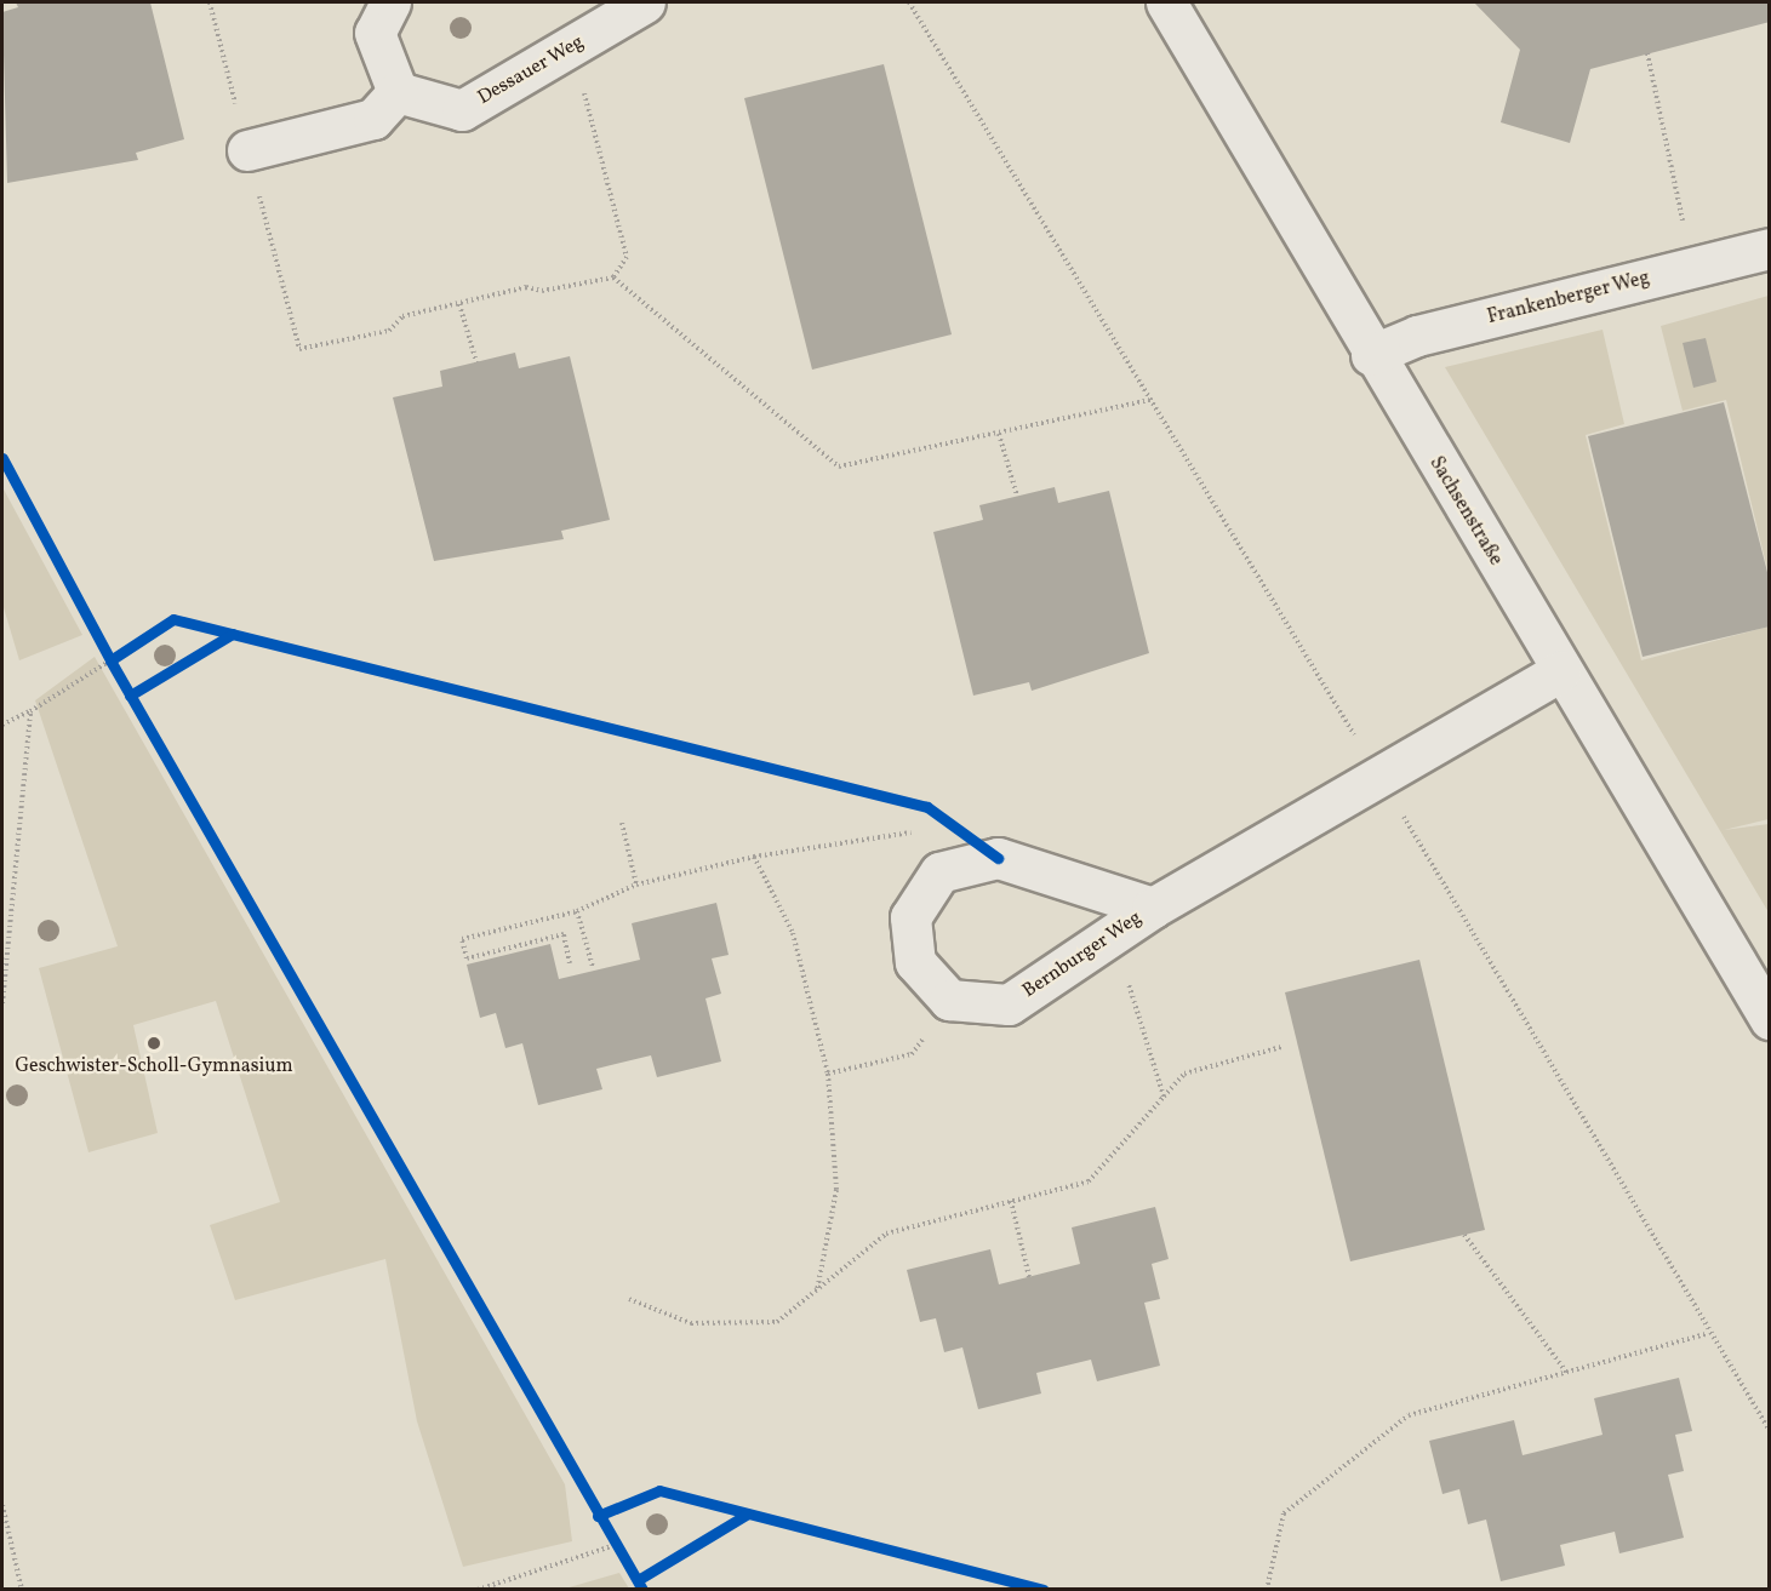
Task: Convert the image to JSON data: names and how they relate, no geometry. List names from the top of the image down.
{
  "streets": {
    "street": [
      "Dessauer Weg",
      "Frankenberger Weg",
      "Sachsenstraße",
      "Bernburger Weg"
    ]
  },
  "crossings": [
    ["Frankenberger Weg", "Sachsenstraße"],
    ["Sachsenstraße", "Bernburger Weg"]
  ],
  "places": ["Geschwister-Scholl-Gymnasium"]
}
